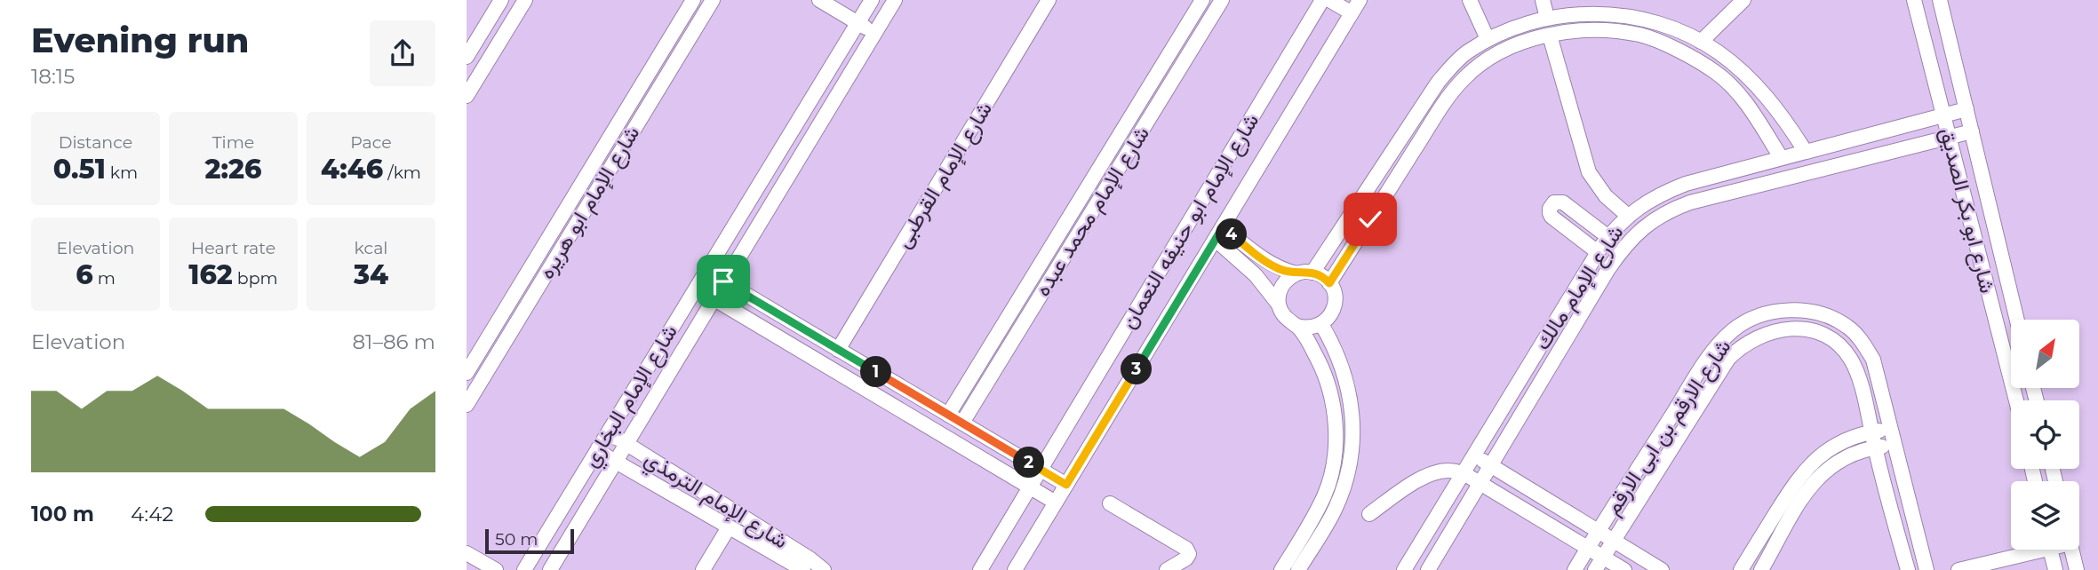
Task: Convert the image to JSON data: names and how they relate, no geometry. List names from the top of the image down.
{
  "streets": {
    "street": [
      "شارع الإمام القرطبى",
      "شارع الإمام ابو هريره",
      "شارع ابو بكر الصديق",
      "شارع الإمام محمد عبده",
      "شارع الإمام ابو حنيفه النعمان",
      "شارع الإمام مالك",
      "شارع الإمام البخاري",
      "شارع الارقم بن ابى الارقم",
      "شارع الإمام الترمذي"
    ]
  },
  "crossings": [
    ["شارع ابو بكر الصديق", "شارع الإمام مالك"],
    ["شارع الإمام البخاري", "شارع الإمام الترمذي"]
  ],
  "scale_bar": "50 m",
  "north": "top right",
  "page": {
    "heading": ["Evening run", "18:15"],
    "stats": [
      ["Distance", "0.51 km"],
      ["Time", "2:26"],
      ["Pace", "4:46 /km"],
      ["Elevation", "6 m"],
      ["Heart rate", "162 bpm"],
      ["kcal", "34"]
    ],
    "pins": [
      "4",
      "3",
      "1",
      "2"
    ],
    "chart": ["Elevation", "81–86 m"],
    "list": [
      {
        "name": "100 m",
        "note": "4:42"
      }
    ],
    "scale": "50 m"
  }
}
